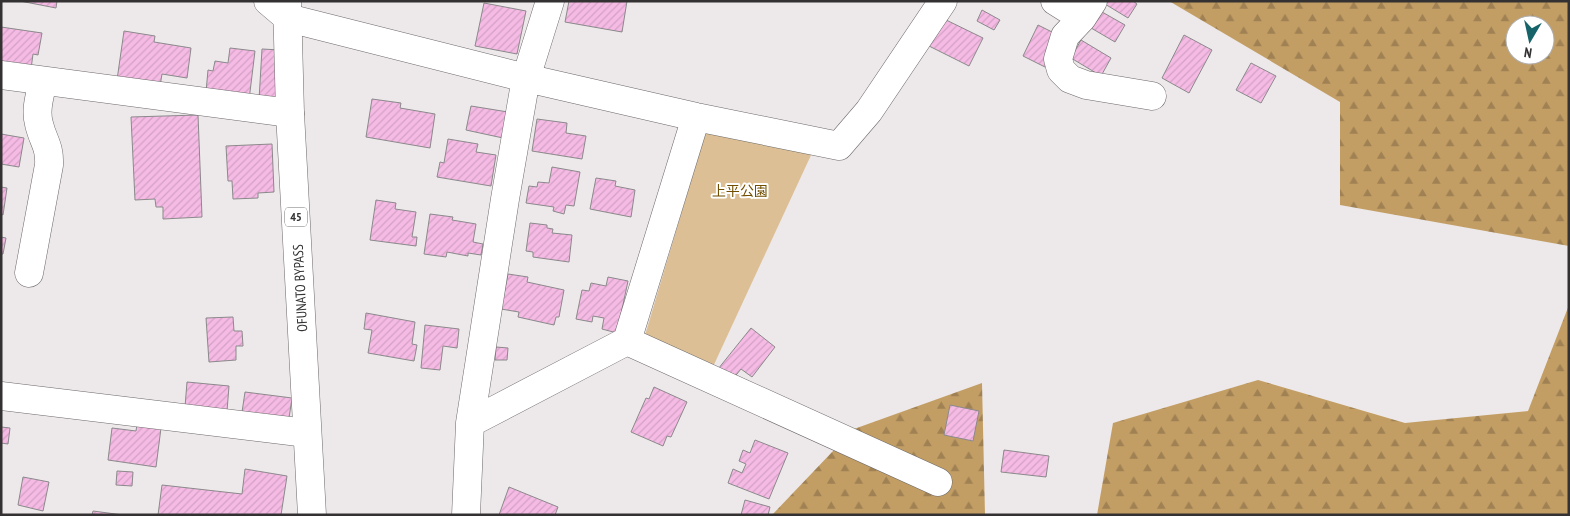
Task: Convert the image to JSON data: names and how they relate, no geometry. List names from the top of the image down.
{
  "streets": {
    "main road": ["45", "OFUNATO BYPASS"]
  },
  "parks": ["上平公園"],
  "north": "bottom"
}
